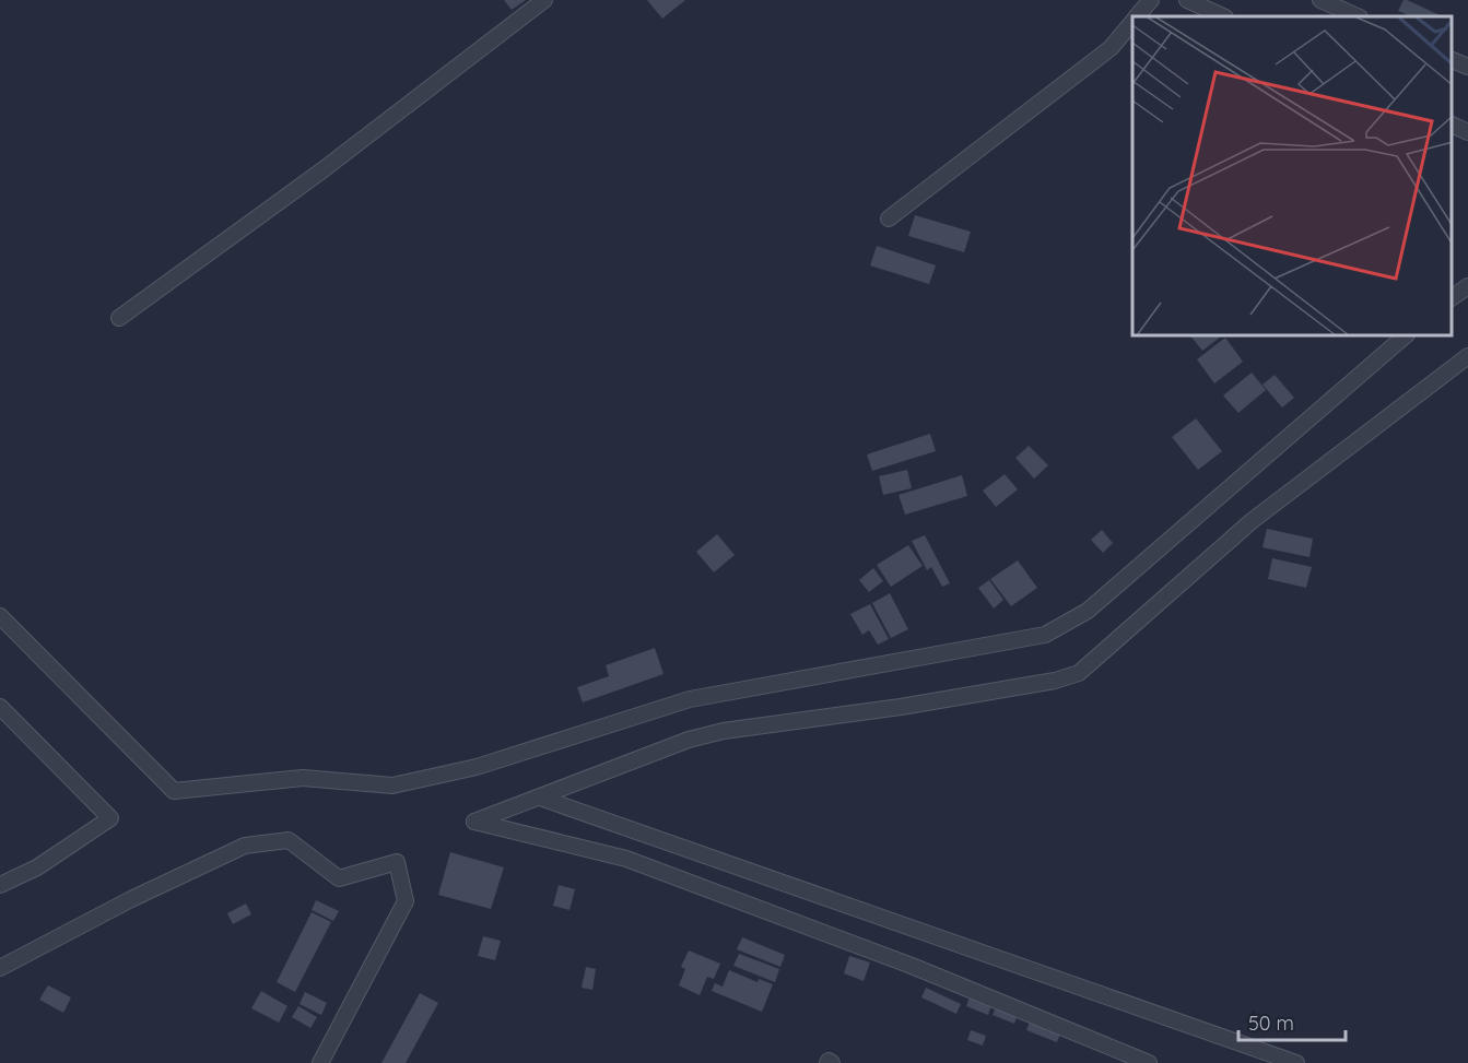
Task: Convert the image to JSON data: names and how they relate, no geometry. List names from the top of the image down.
{
  "scale_bar": "50 m"
}
